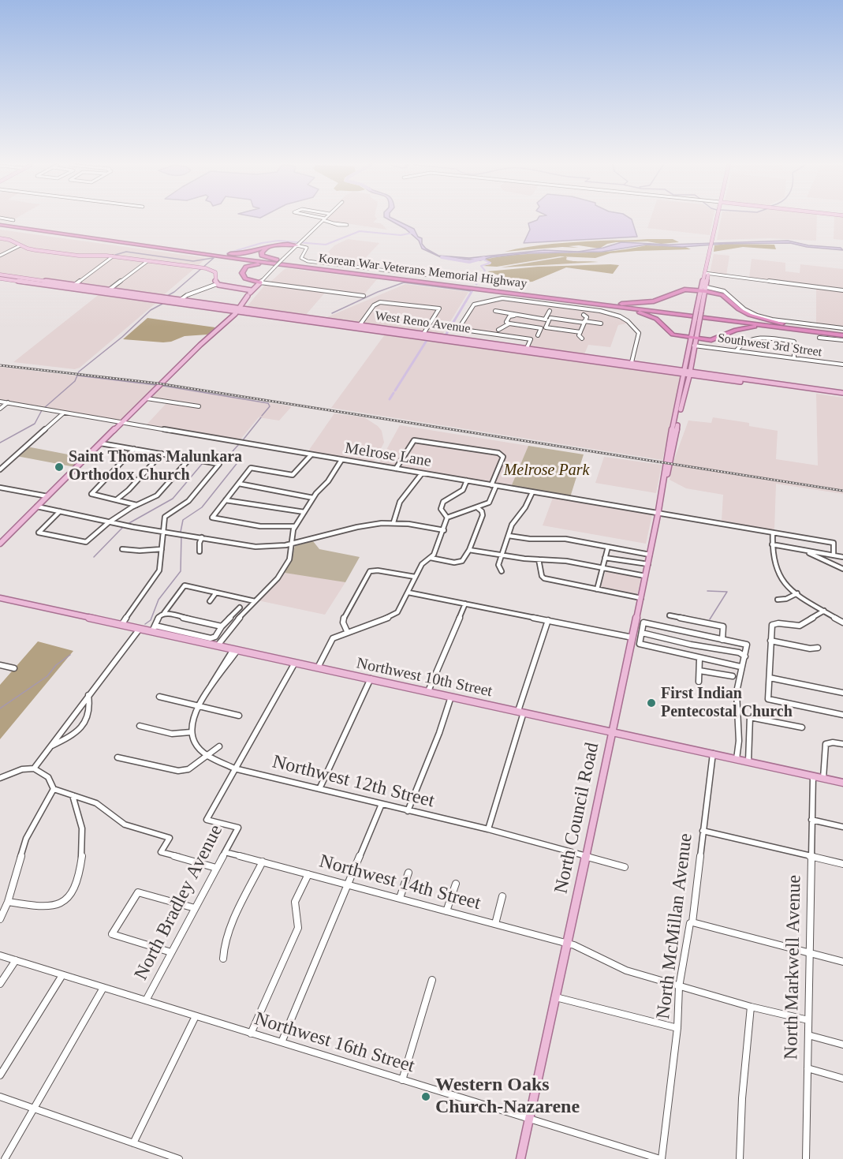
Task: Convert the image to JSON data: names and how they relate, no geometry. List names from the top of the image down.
{
  "streets": {
    "highway": ["Korean War Veterans Memorial Highway"],
    "main road": ["West Reno Avenue", "Northwest 10th Street", "North Council Road"],
    "street": [
      "Southwest 3rd Street",
      "Melrose Lane",
      "Northwest 12th Street",
      "Northwest 14th Street",
      "North Bradley Avenue",
      "North McMillan Avenue",
      "North Markwell Avenue",
      "Northwest 16th Street"
    ]
  },
  "crossings": [
    ["West Reno Avenue", "North Council Road"],
    ["Melrose Lane", "North Council Road"],
    ["Northwest 10th Street", "North Council Road"],
    ["Northwest 10th Street", "North Bradley Avenue"],
    ["Northwest 10th Street", "North McMillan Avenue"],
    ["Northwest 10th Street", "North Markwell Avenue"],
    ["Northwest 12th Street", "North Council Road"],
    ["Northwest 12th Street", "North Bradley Avenue"],
    ["North Council Road", "Northwest 14th Street"],
    ["North Council Road", "Northwest 16th Street"],
    ["Northwest 14th Street", "North Bradley Avenue"],
    ["North Bradley Avenue", "Northwest 16th Street"],
    ["North McMillan Avenue", "Northwest 16th Street"]
  ],
  "parks": ["Melrose Park"],
  "places": ["Saint Thomas Malunkara Orthodox Church", "First Indian Pentecostal Church", "Western Oaks Church-Nazarene"]
}
